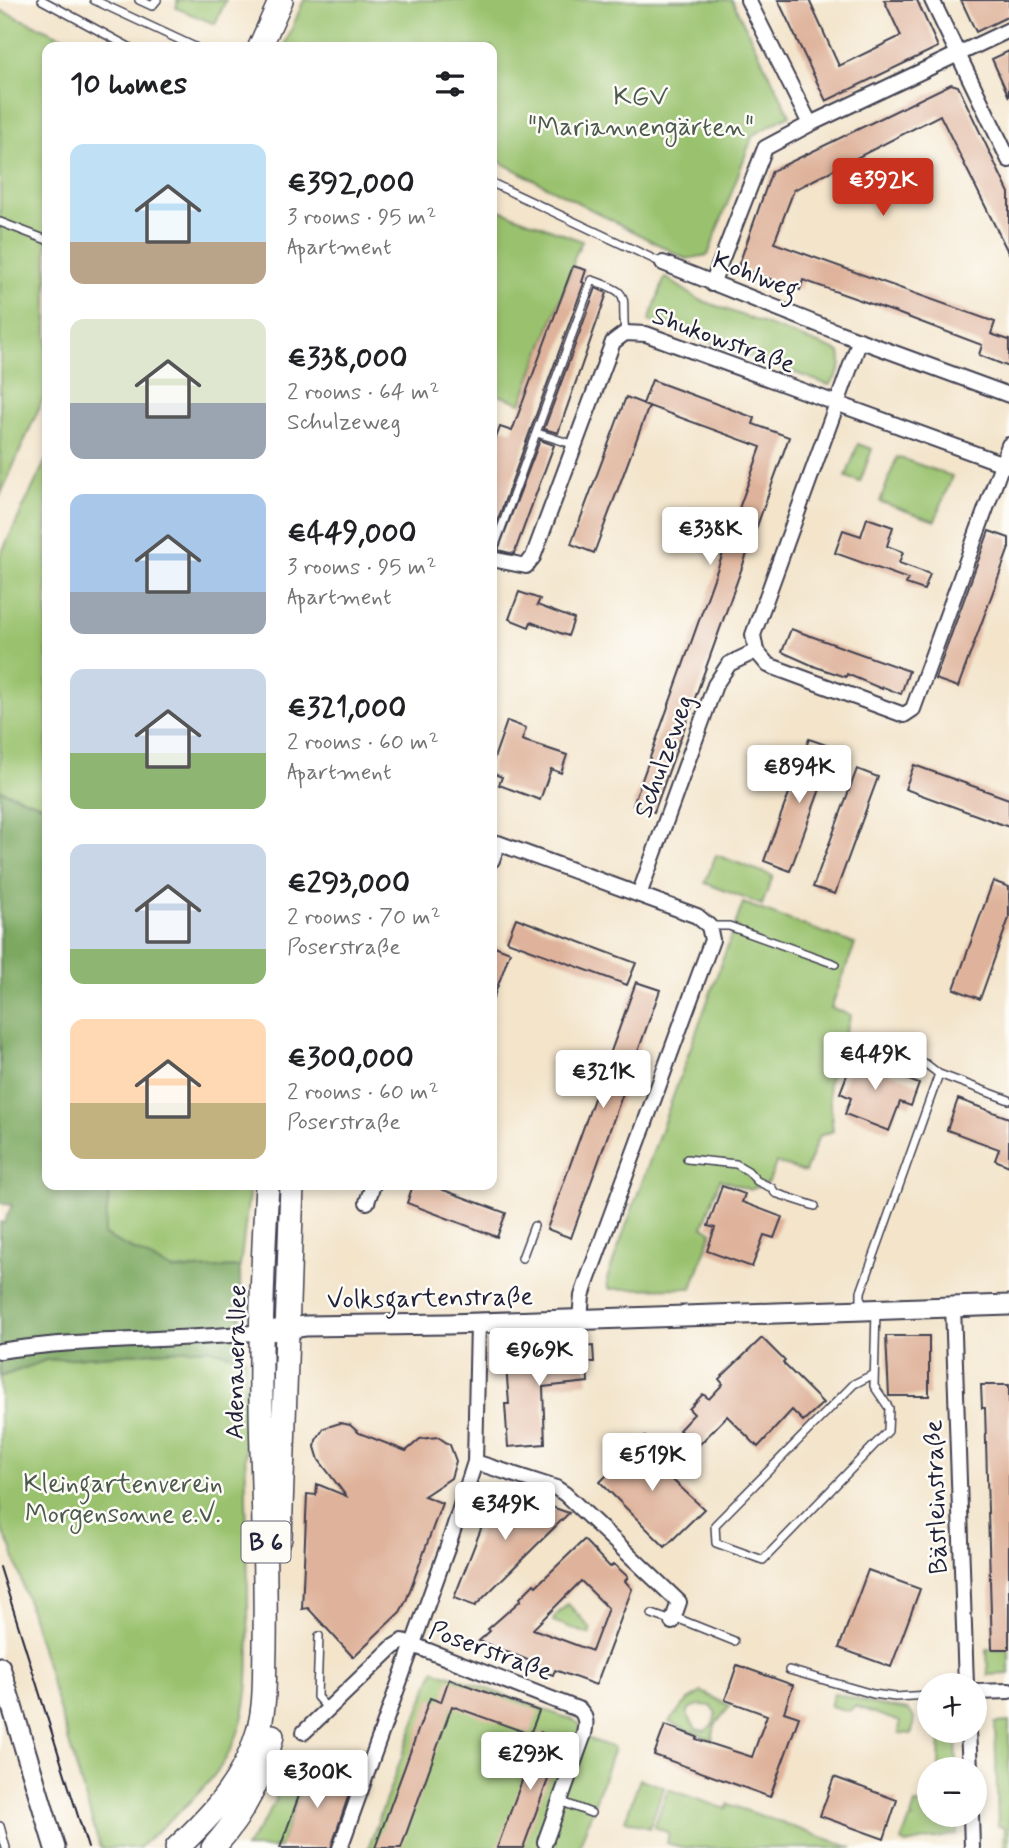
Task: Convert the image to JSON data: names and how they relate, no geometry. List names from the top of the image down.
{
  "streets": {
    "main road": ["Volksgartenstraße", "Adenauerallee", "B 6"],
    "street": [
      "Kohlweg",
      "Shukowstraße",
      "Schulzeweg",
      "Bästleinstraße",
      "Poserstraße"
    ]
  },
  "crossings": [
    ["Volksgartenstraße", "Adenauerallee"],
    ["Volksgartenstraße", "Bästleinstraße"]
  ],
  "parks": ["KGV \"Mariannengärten\"", "Kleingartenverein Morgensonne e.V."],
  "page": {
    "heading": "10 homes",
    "list": [
      {
        "name": "€392,000",
        "note": "3 rooms · 95 m² · Apartment"
      },
      {
        "name": "€338,000",
        "note": "2 rooms · 64 m² · Schulzeweg"
      },
      {
        "name": "€449,000",
        "note": "3 rooms · 95 m² · Apartment"
      },
      {
        "name": "€321,000",
        "note": "2 rooms · 60 m² · Apartment"
      },
      {
        "name": "€293,000",
        "note": "2 rooms · 70 m² · Poserstraße"
      },
      {
        "name": "€300,000",
        "note": "2 rooms · 60 m² · Poserstraße"
      }
    ],
    "price": [
      "€392K",
      "€338K",
      "€894K",
      "€449K",
      "€321K",
      "€969K",
      "€519K",
      "€349K",
      "€293K",
      "€300K"
    ],
    "map_buttons": ["+", "−"]
  }
}
